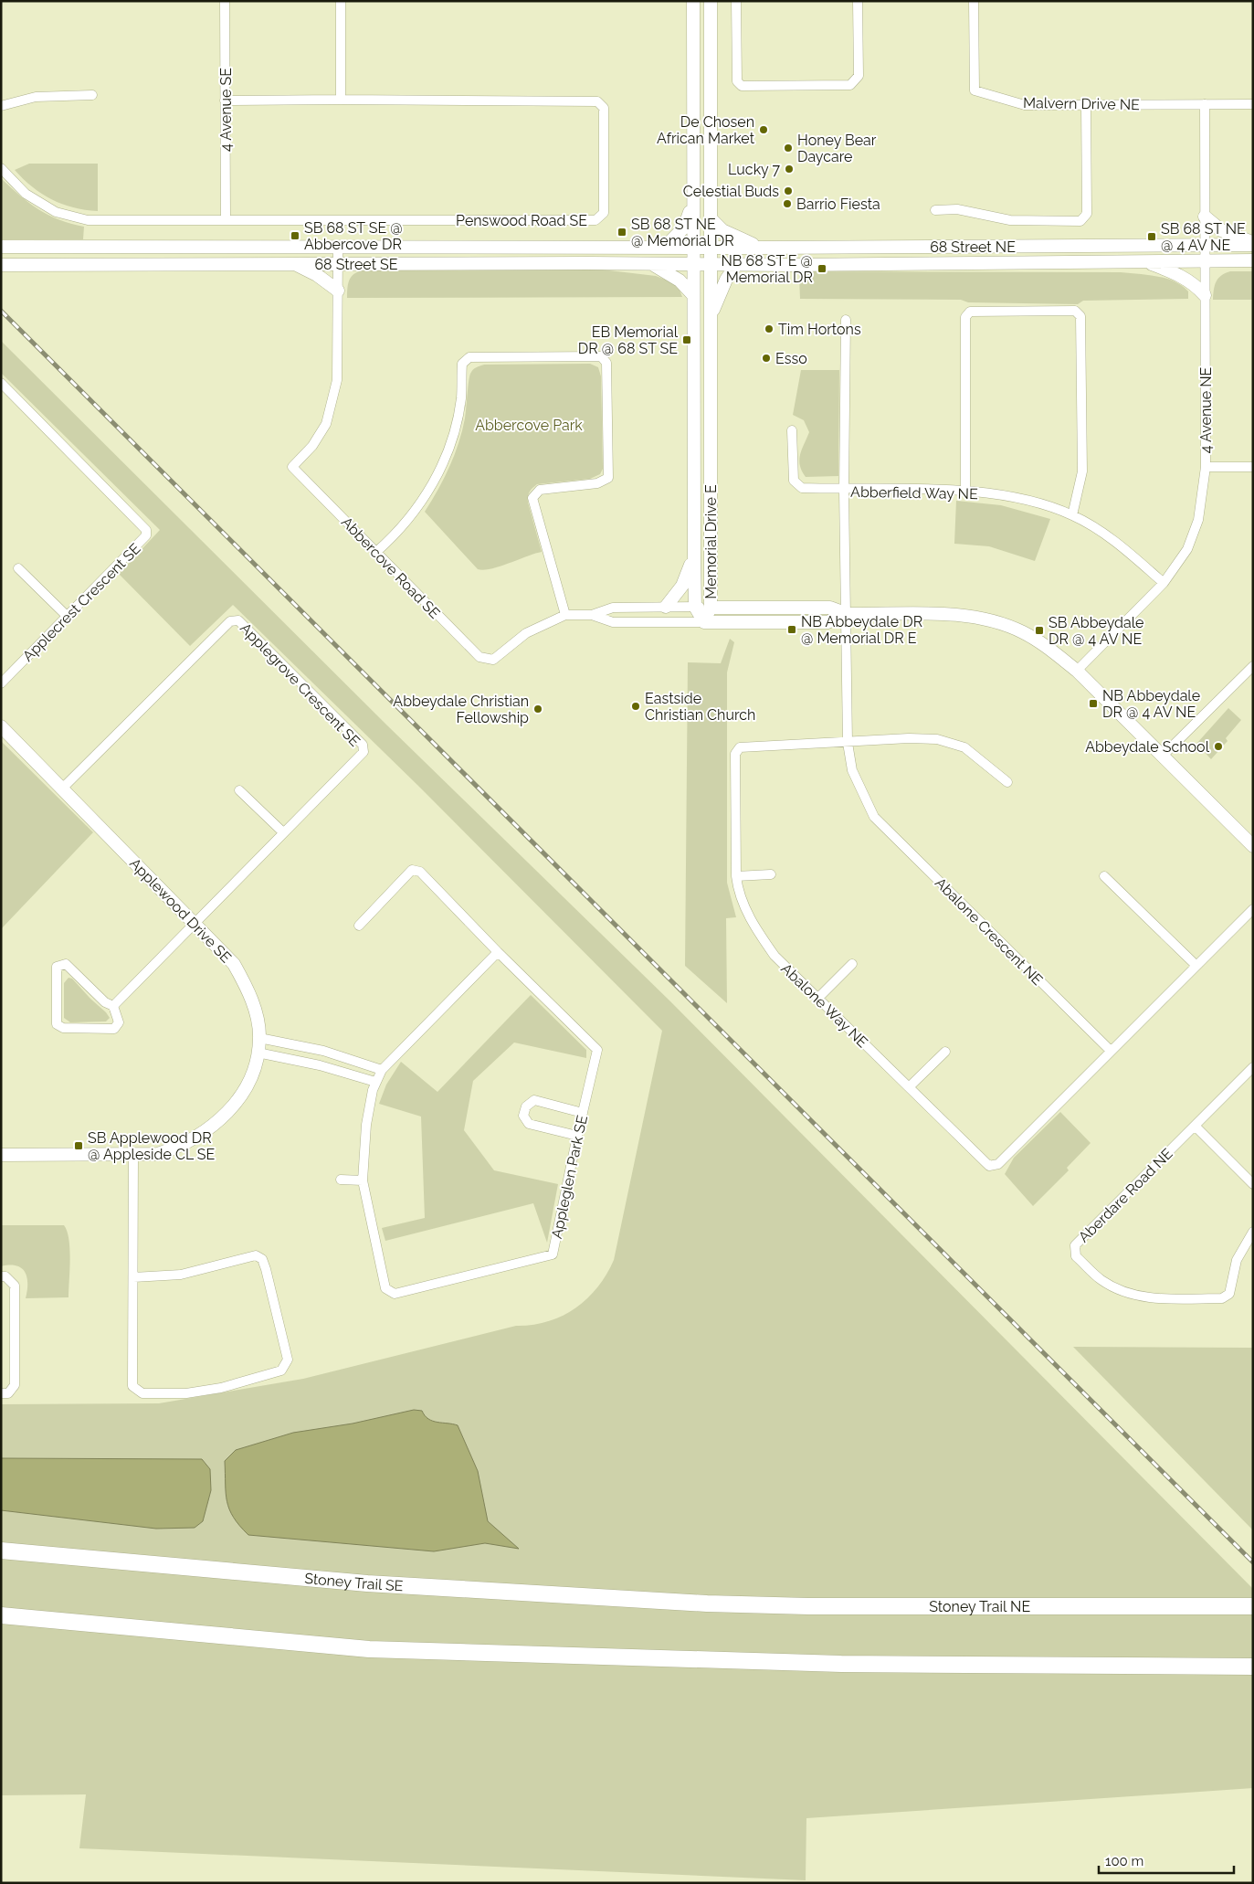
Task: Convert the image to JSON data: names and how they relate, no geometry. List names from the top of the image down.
{
  "streets": {
    "highway": ["Stoney Trail SE", "Stoney Trail NE"],
    "main road": [
      "68 Street NE",
      "68 Street SE",
      "Memorial Drive E",
      "Applewood Drive SE"
    ],
    "street": [
      "Malvern Drive NE",
      "4 Avenue SE",
      "Penswood Road SE",
      "4 Avenue NE",
      "Abberfield Way NE",
      "Abbercove Road SE",
      "Applecrest Crescent SE",
      "Applegrove Crescent SE",
      "Abalone Crescent NE",
      "Abalone Way NE",
      "Appleglen Park SE",
      "Aberdare Road NE"
    ]
  },
  "crossings": [
    ["Malvern Drive NE", "4 Avenue NE"],
    ["4 Avenue SE", "Penswood Road SE"],
    ["68 Street NE", "68 Street SE"],
    ["68 Street NE", "4 Avenue NE"],
    ["68 Street NE", "Memorial Drive E"],
    ["68 Street SE", "Memorial Drive E"],
    ["4 Avenue NE", "Abberfield Way NE"],
    ["Abberfield Way NE", "Abalone Crescent NE"],
    ["Applegrove Crescent SE", "Applewood Drive SE"],
    ["Abalone Crescent NE", "Abalone Way NE"],
    ["Stoney Trail SE", "Stoney Trail NE"]
  ],
  "parks": ["Abbercove Park"],
  "places": {
    "other": [
      "De Chosen African Market",
      "Honey Bear Daycare",
      "Lucky 7",
      "Celestial Buds",
      "Barrio Fiesta",
      "Tim Hortons",
      "Esso",
      "Eastside Christian Church",
      "Abbeydale Christian Fellowship",
      "Abbeydale School"
    ],
    "transit": [
      "SB 68 ST NE @ Memorial DR",
      "SB 68 ST SE @ Abbercove DR",
      "SB 68 ST NE @ 4 AV NE",
      "NB 68 ST E @ Memorial DR",
      "EB Memorial DR @ 68 ST SE",
      "NB Abbeydale DR @ Memorial DR E",
      "SB Abbeydale DR @ 4 AV NE",
      "NB Abbeydale DR @ 4 AV NE",
      "SB Applewood DR @ Appleside CL SE"
    ]
  },
  "scale_bar": "100 m"
}
